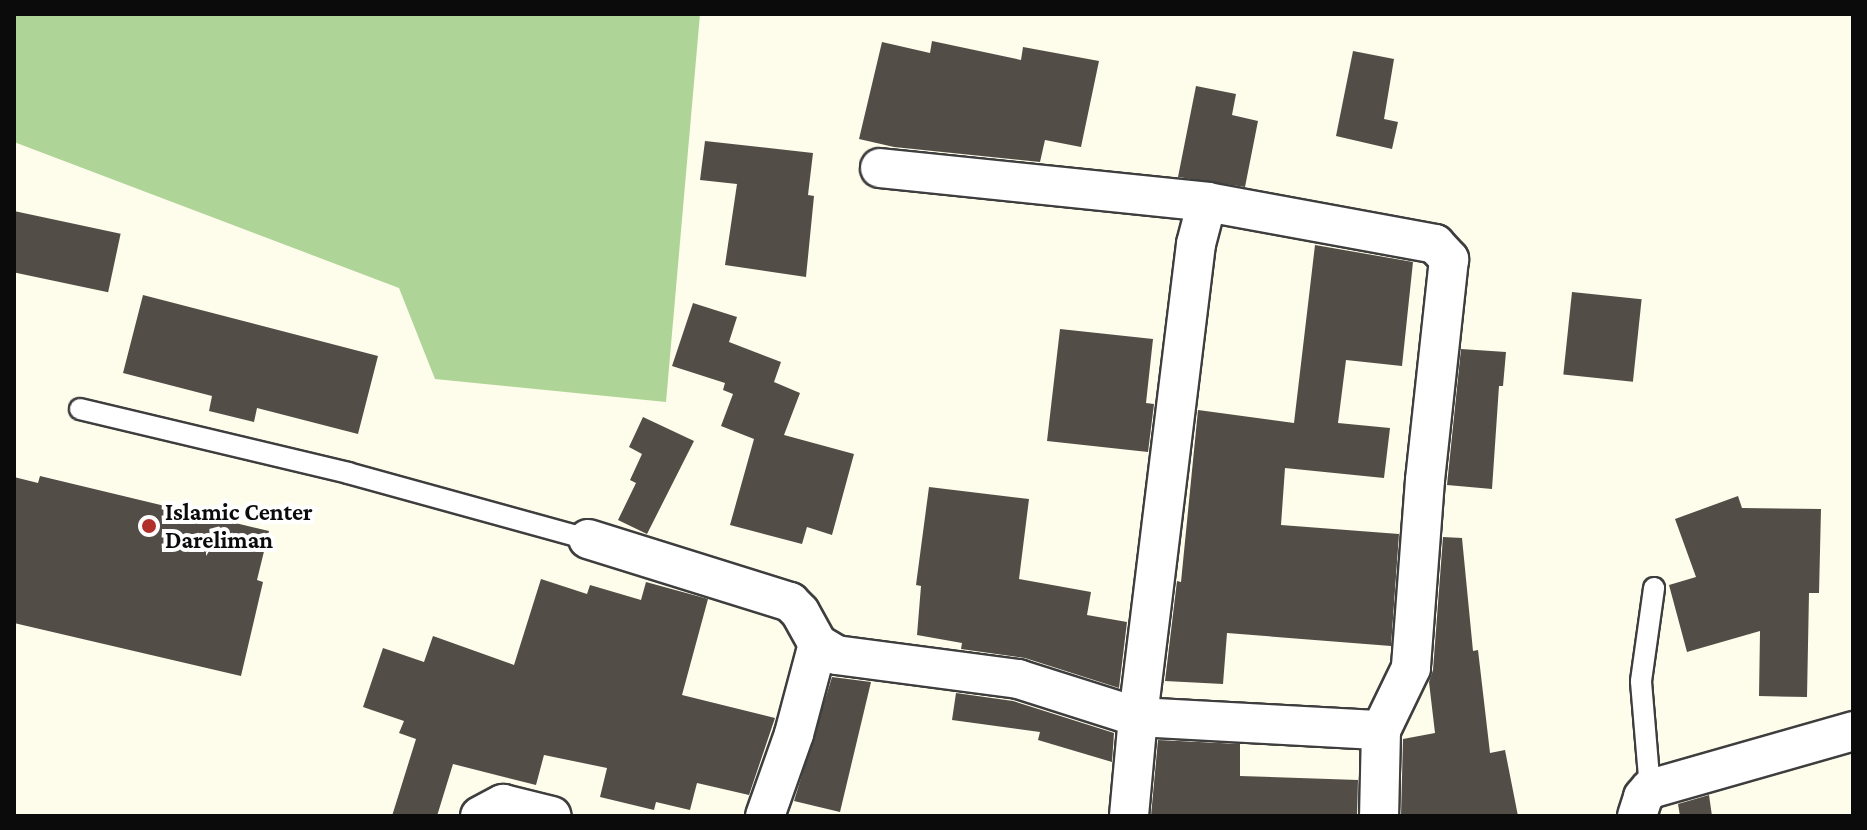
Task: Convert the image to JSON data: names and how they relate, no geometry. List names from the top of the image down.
{
  "places": ["Islamic Center Dareliman"]
}
